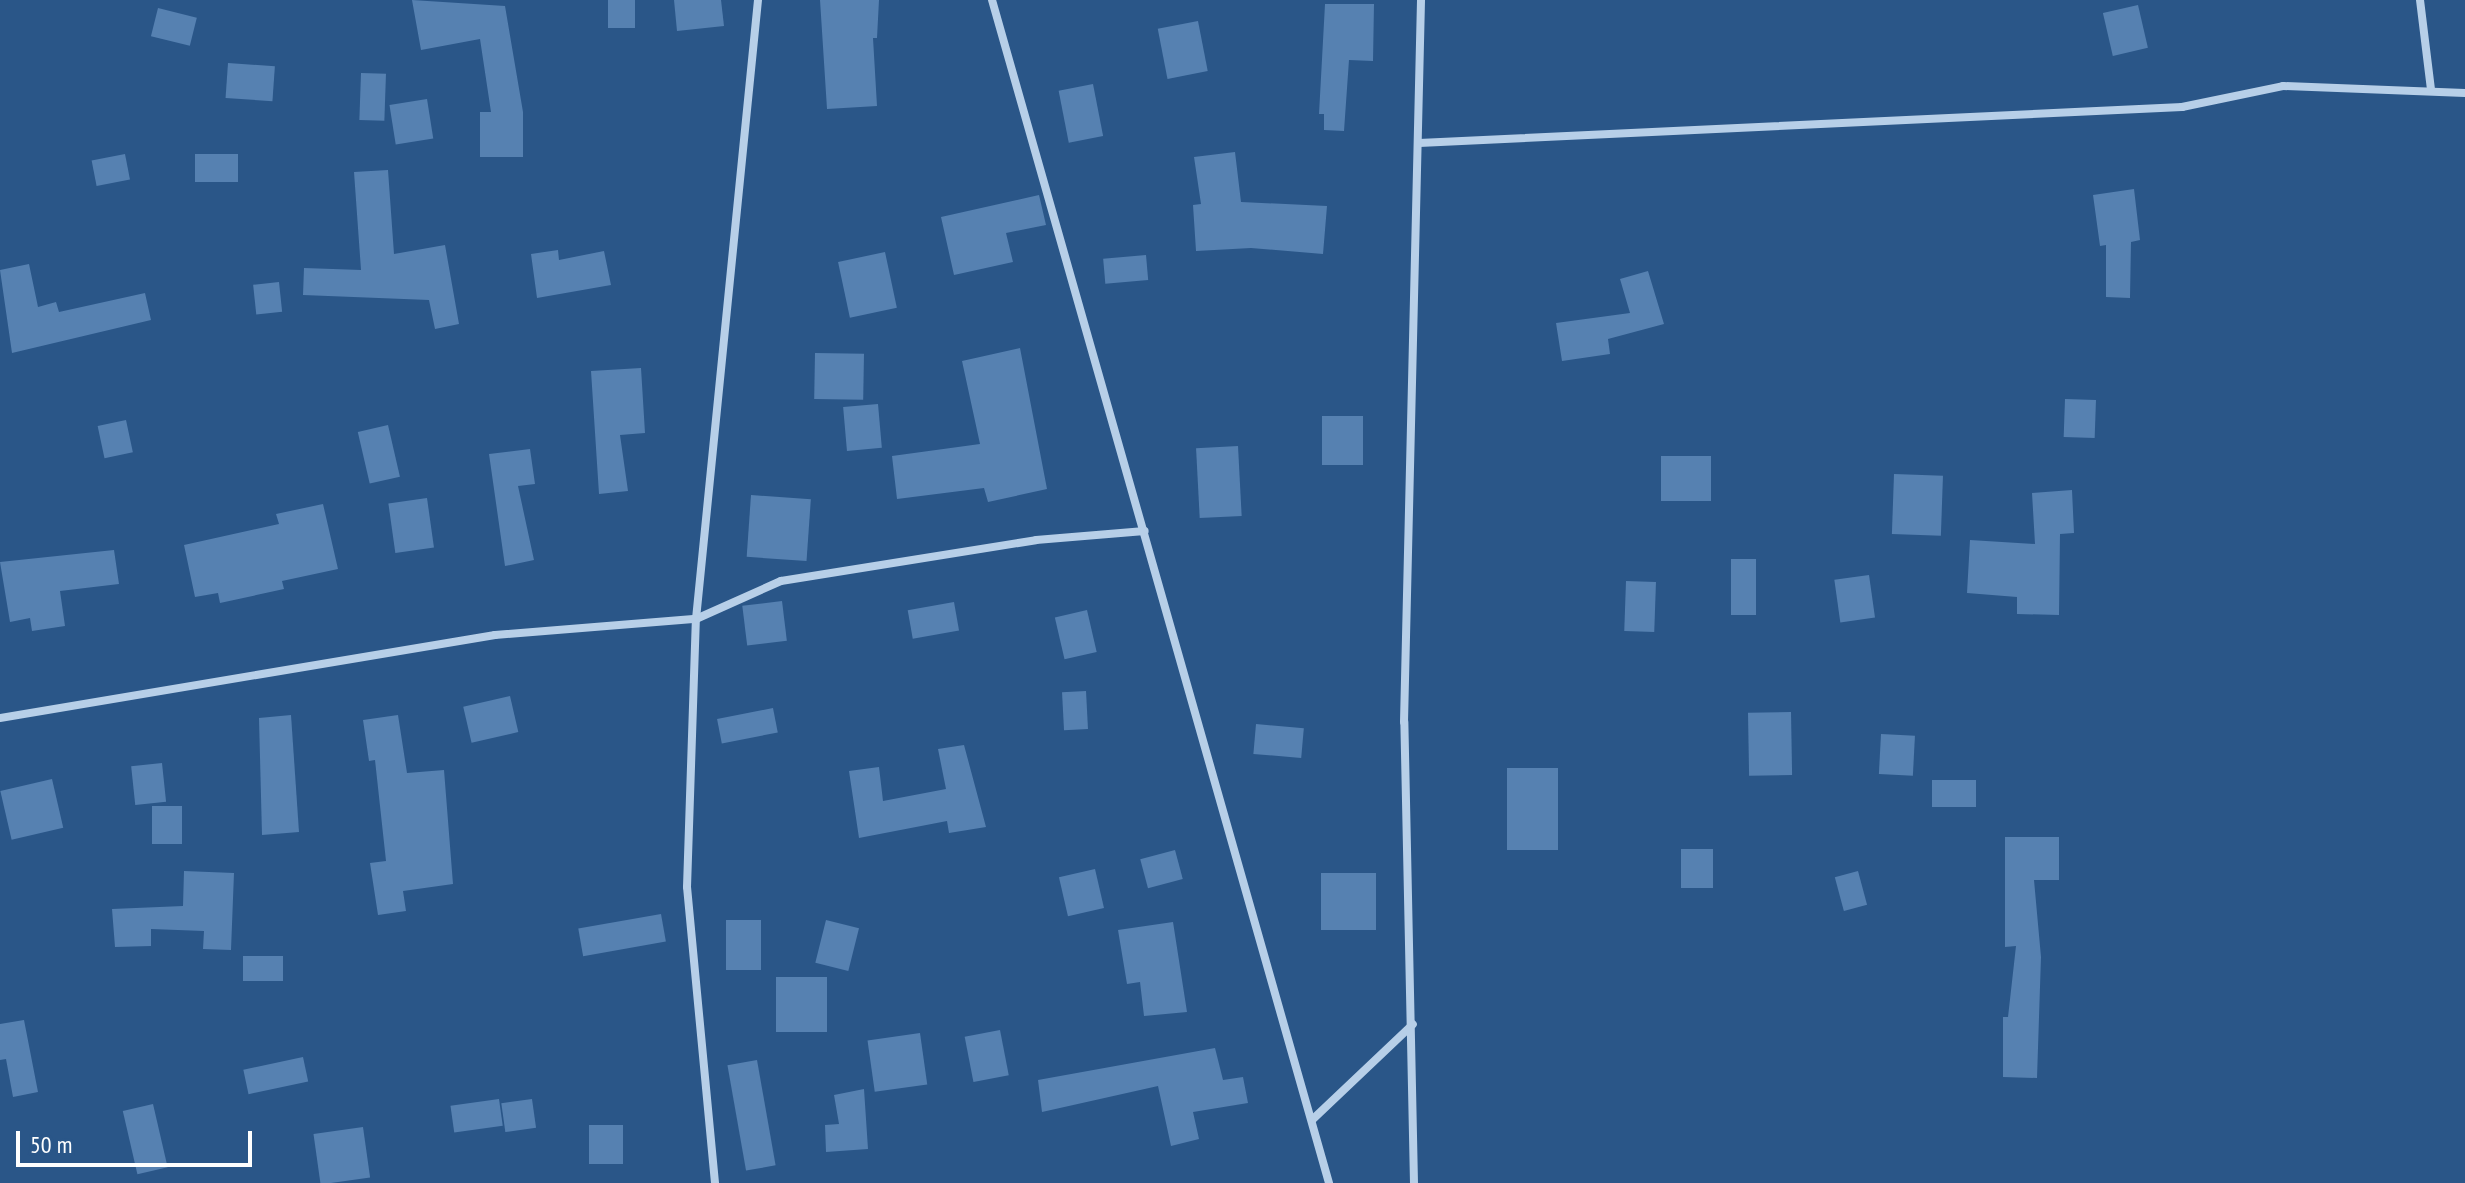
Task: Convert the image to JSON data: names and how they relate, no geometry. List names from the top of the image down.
{
  "scale_bar": "50 m"
}
